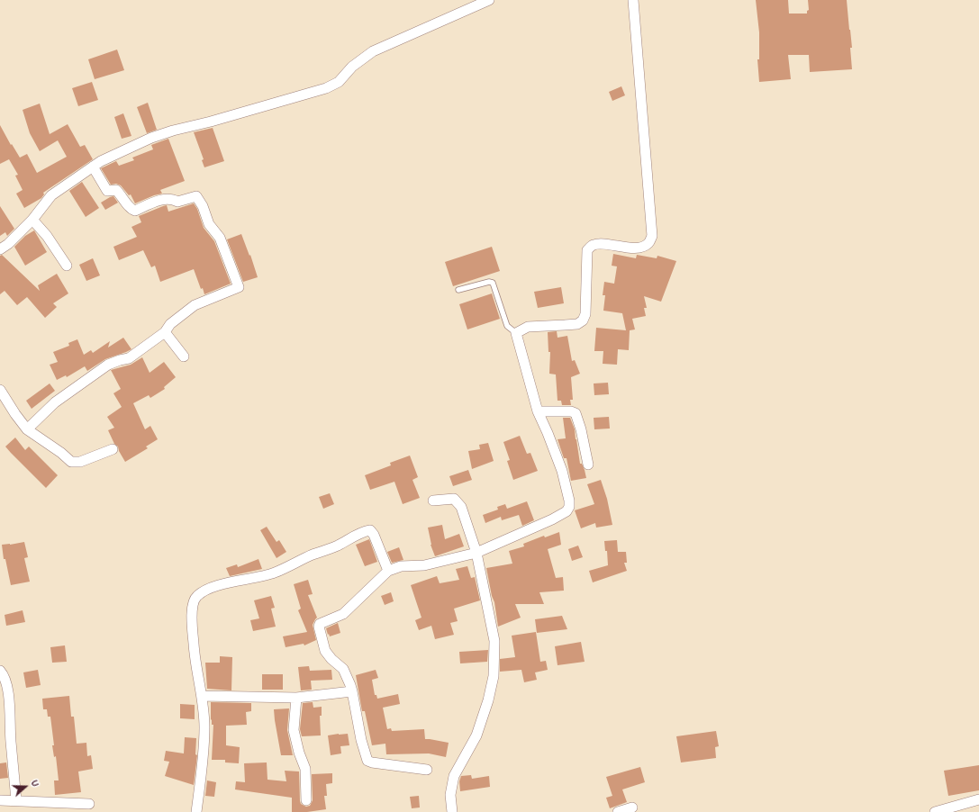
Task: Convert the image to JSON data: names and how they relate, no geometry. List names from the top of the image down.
{
  "north": "right"
}
